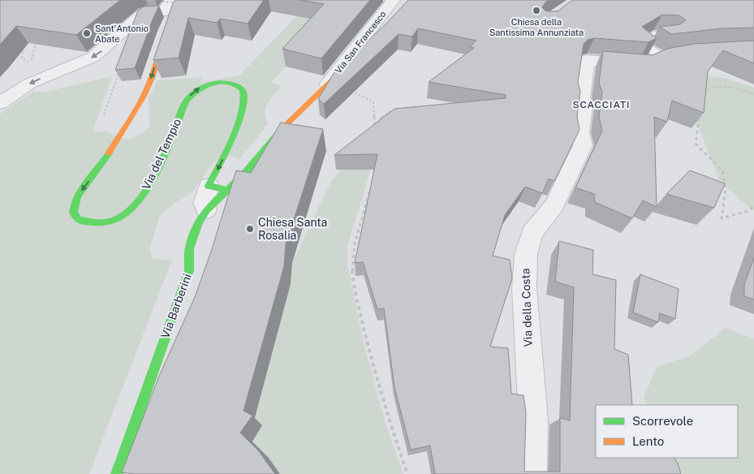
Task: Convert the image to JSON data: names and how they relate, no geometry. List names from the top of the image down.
{
  "streets": {
    "street": [
      "Via San Francesco",
      "Via del Tempio",
      "Via Barberini",
      "Via della Costa"
    ]
  },
  "crossings": [
    ["Via del Tempio", "Via Barberini"]
  ],
  "districts": ["SCACCIATI"],
  "places": ["Chiesa della Santissima Annunziata", "Sant'Antonio Abate", "Chiesa Santa Rosalia"],
  "legend": ["Scorrevole", "Lento"]
}
